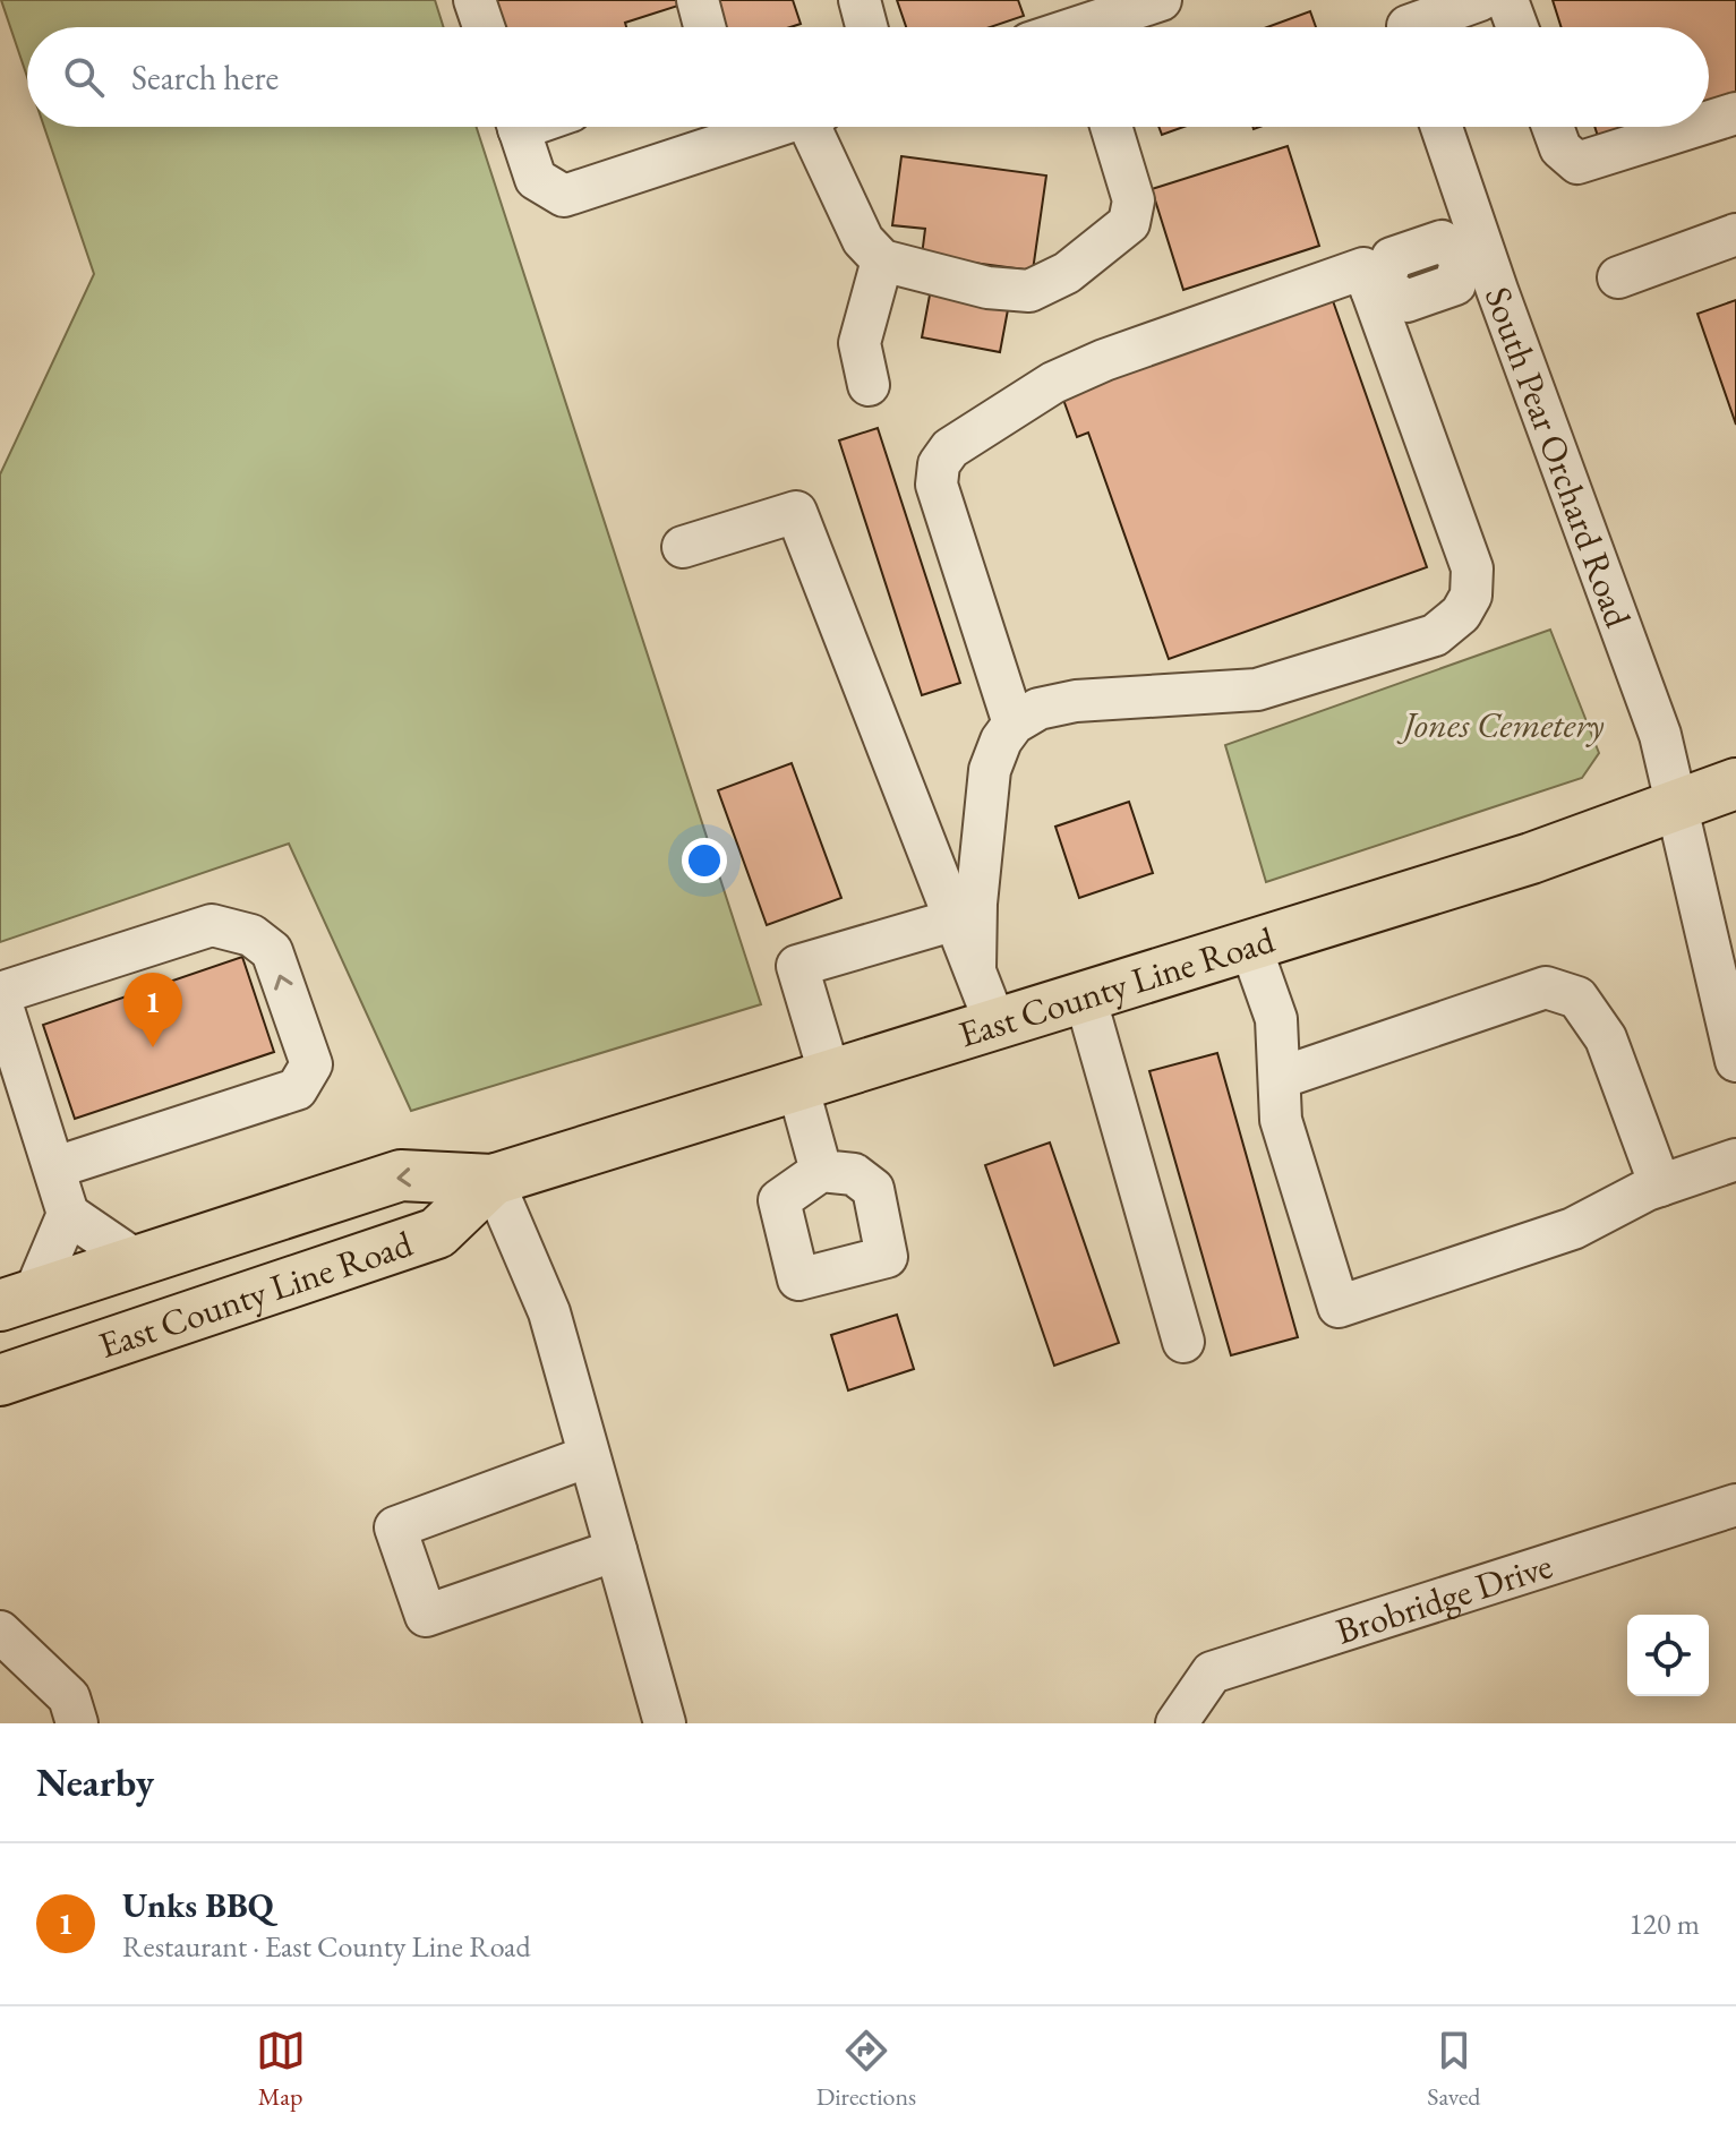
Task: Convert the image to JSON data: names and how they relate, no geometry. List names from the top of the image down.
{
  "streets": {
    "main road": ["East County Line Road"],
    "street": ["South Pear Orchard Road", "Brobridge Drive"]
  },
  "crossings": [
    ["South Pear Orchard Road", "East County Line Road"]
  ],
  "parks": ["Jones Cemetery"],
  "page": {
    "search": "Search here",
    "pins": "1",
    "heading": "Nearby",
    "list": [
      {
        "mark": "1",
        "name": "Unks BBQ",
        "note": "Restaurant · East County Line Road",
        "value": "120 m"
      }
    ],
    "nav": ["Map", "Directions", "Saved"]
  }
}
